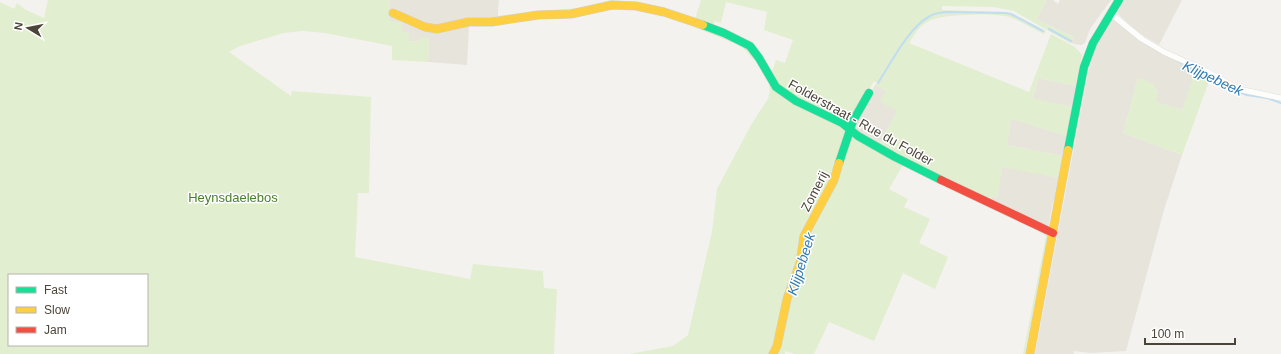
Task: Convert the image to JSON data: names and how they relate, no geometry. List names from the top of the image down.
{
  "streets": {
    "street": ["Folderstraat - Rue du Folder", "Zomerij"]
  },
  "crossings": [
    ["Folderstraat - Rue du Folder", "Zomerij"]
  ],
  "water": ["Klijpebeek"],
  "parks": ["Heynsdaelebos"],
  "legend": ["Fast", "Slow", "Jam"],
  "scale_bar": "100 m",
  "north": "left"
}
